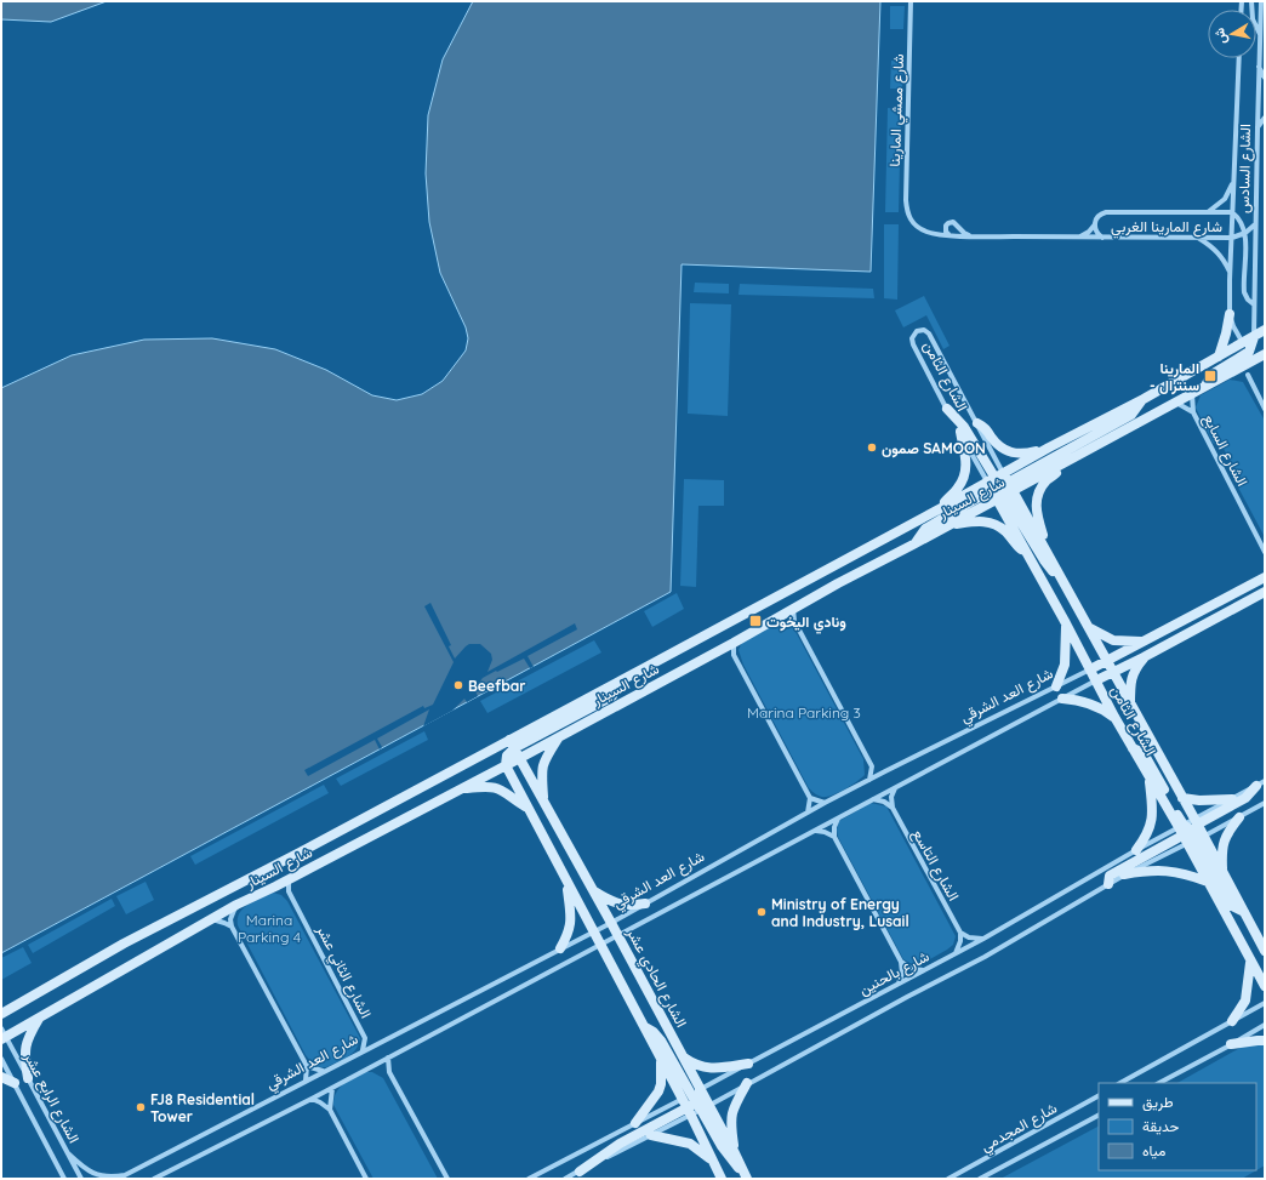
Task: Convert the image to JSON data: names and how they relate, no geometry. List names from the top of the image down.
{
  "streets": {
    "street": [
      "شارع ممشي المارينا",
      "الشارع السادس",
      "شارع المارينا الغربي",
      "الشارع الثامن",
      "الشارع السابع",
      "شارع السينار",
      "شارع العد الشرقي",
      "الشارع التاسع",
      "الشارع الثاني عشر",
      "شارع بالحنين",
      "الشارع الحادي عشر",
      "الشارع الرابع عشر",
      "شارع المجدمي"
    ]
  },
  "crossings": [
    ["شارع ممشي المارينا", "شارع المارينا الغربي"],
    ["الشارع السادس", "شارع المارينا الغربي"],
    ["الشارع السادس", "شارع السينار"],
    ["الشارع الثامن", "شارع السينار"],
    ["الشارع الثامن", "شارع العد الشرقي"],
    ["الشارع الثامن", "شارع بالحنين"],
    ["الشارع السابع", "شارع السينار"],
    ["شارع السينار", "الشارع الثاني عشر"],
    ["شارع السينار", "الشارع الحادي عشر"],
    ["شارع السينار", "الشارع الرابع عشر"],
    ["شارع العد الشرقي", "الشارع الثاني عشر"],
    ["شارع العد الشرقي", "الشارع الحادي عشر"],
    ["شارع العد الشرقي", "الشارع الرابع عشر"],
    ["شارع بالحنين", "الشارع الحادي عشر"]
  ],
  "parks": ["Marina Parking 3", "Marina Parking 4"],
  "places": {
    "transit": ["المارينا - سنترال", "ونادي اليخوت"],
    "other": [
      "صمون SAMOON",
      "Beefbar",
      "Ministry of Energy and Industry, Lusail",
      "FJ8 Residential Tower"
    ]
  },
  "legend": ["طريق", "حديقة", "مياه"],
  "north": "left"
}
